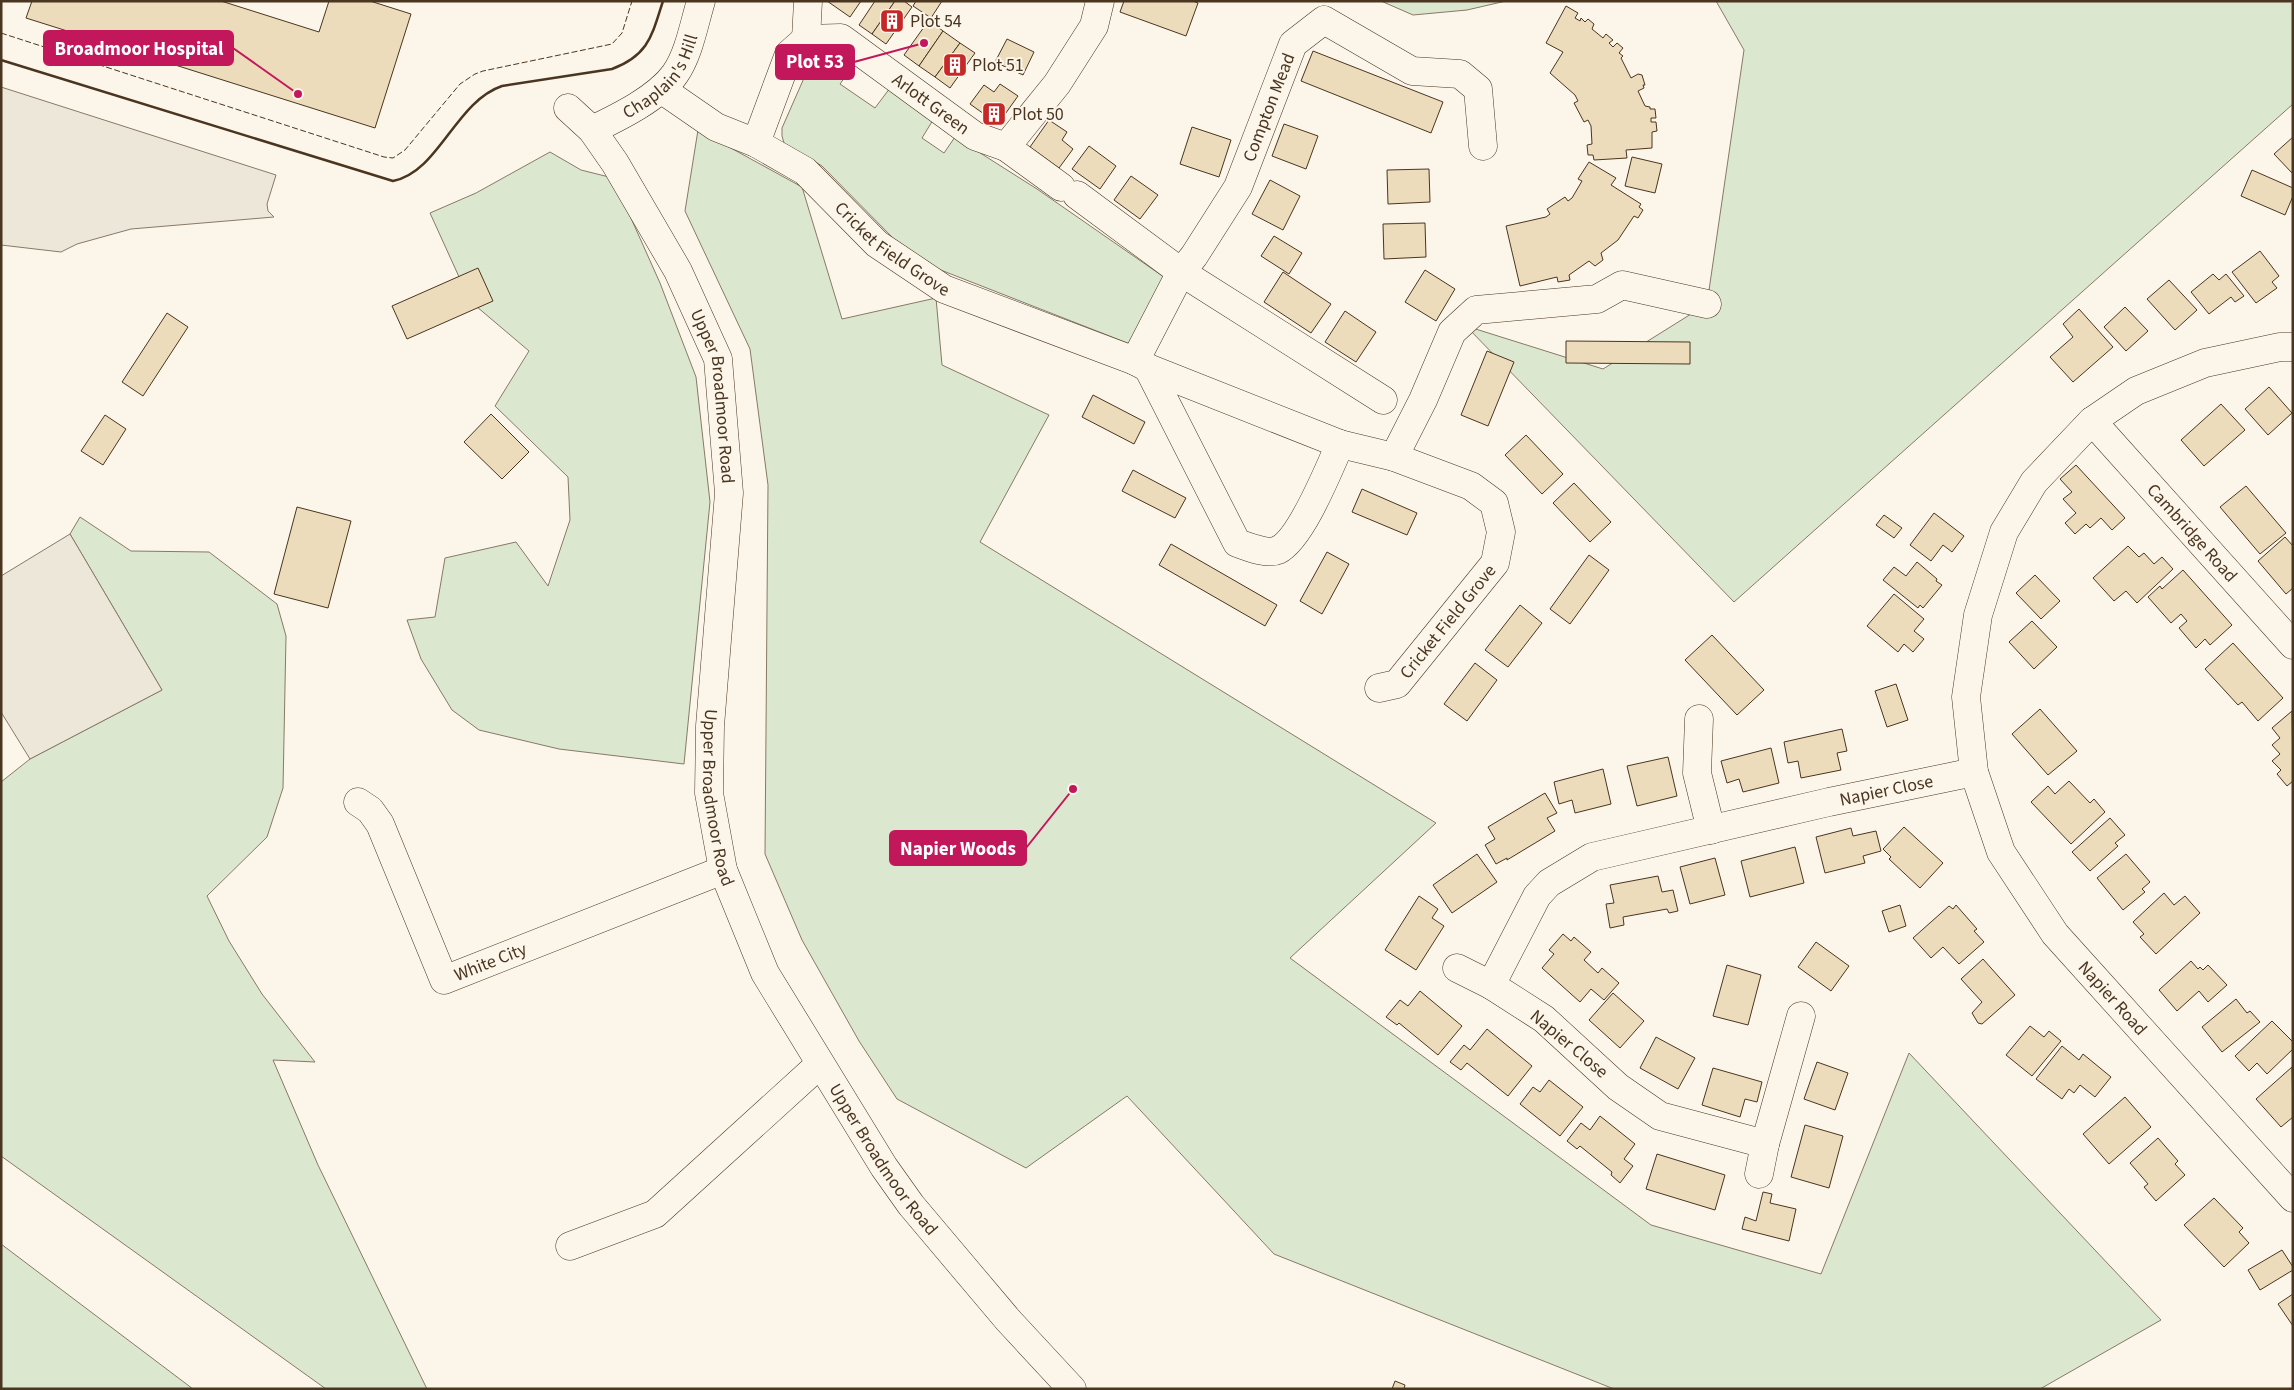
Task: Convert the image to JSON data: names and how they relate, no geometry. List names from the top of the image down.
{
  "streets": {
    "street": [
      "Chaplain's Hill",
      "Arlott Green",
      "Compton Mead",
      "Cricket Field Grove",
      "Upper Broadmoor Road",
      "Cambridge Road",
      "Napier Close",
      "White City",
      "Napier Road"
    ]
  },
  "crossings": [
    ["Chaplain's Hill", "Cricket Field Grove"],
    ["Chaplain's Hill", "Upper Broadmoor Road"],
    ["Arlott Green", "Compton Mead"],
    ["Compton Mead", "Cricket Field Grove"],
    ["Upper Broadmoor Road", "White City"],
    ["Cambridge Road", "Napier Road"],
    ["Napier Close", "Napier Road"]
  ],
  "places": {
    "building": ["Plot 54", "Plot 51", "Plot 50"],
    "other": ["Plot 53", "Broadmoor Hospital", "Napier Woods"]
  }
}
